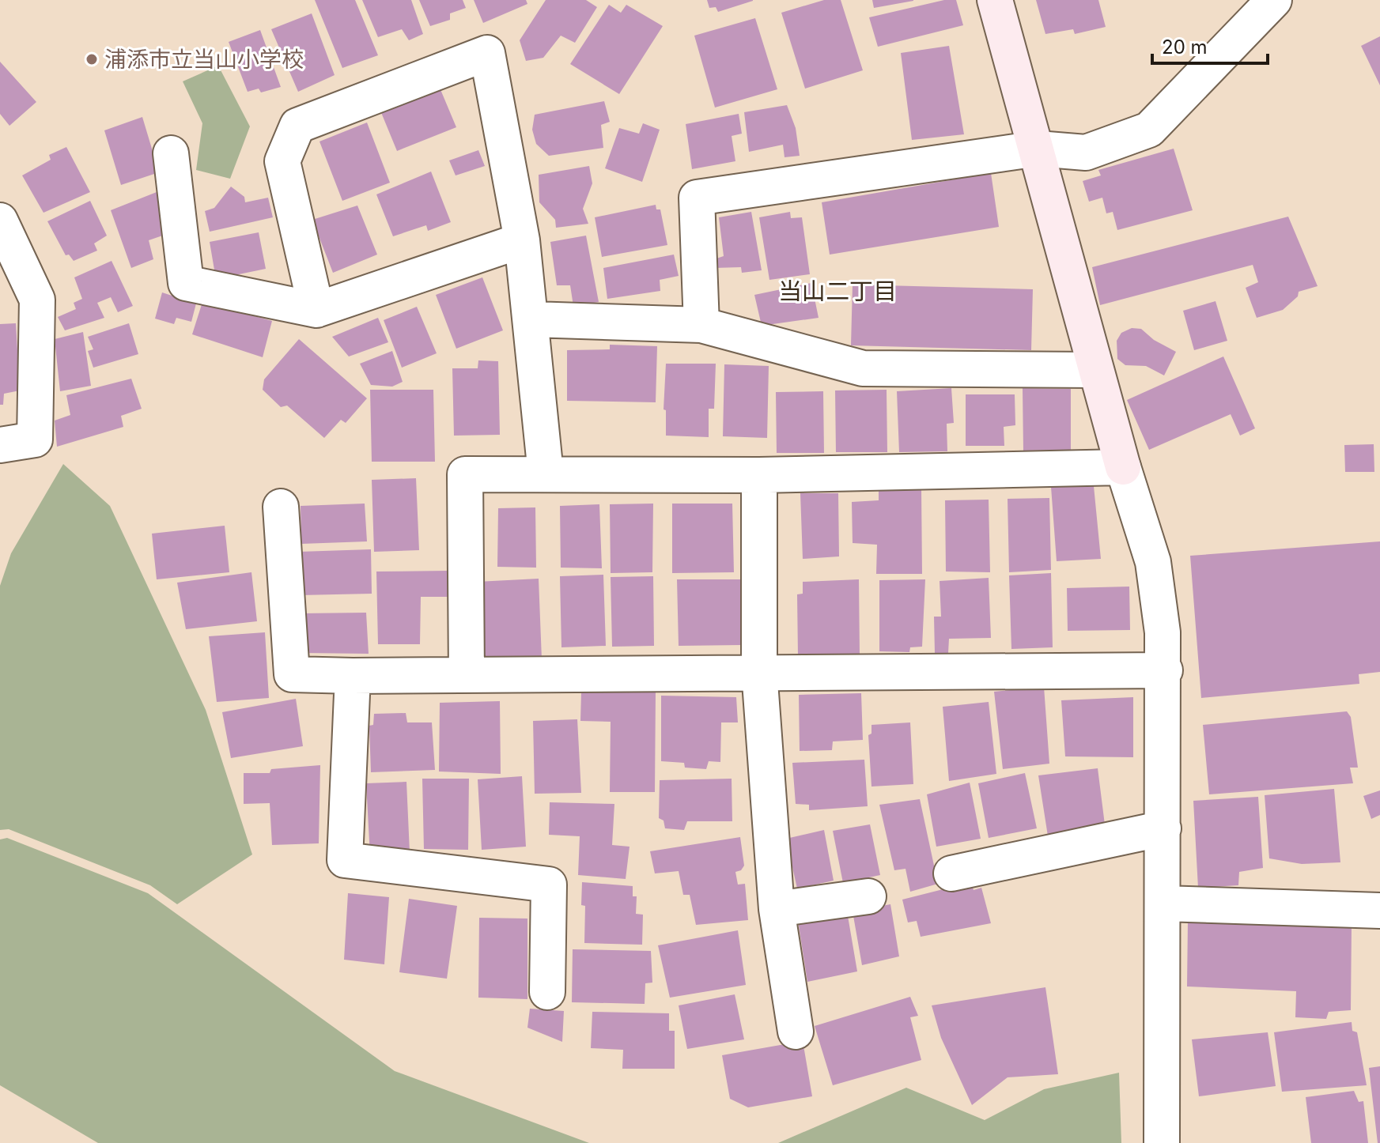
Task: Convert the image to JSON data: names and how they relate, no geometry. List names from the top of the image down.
{
  "districts": ["当山二丁目"],
  "places": ["浦添市立当山小学校"],
  "scale_bar": "20 m"
}
